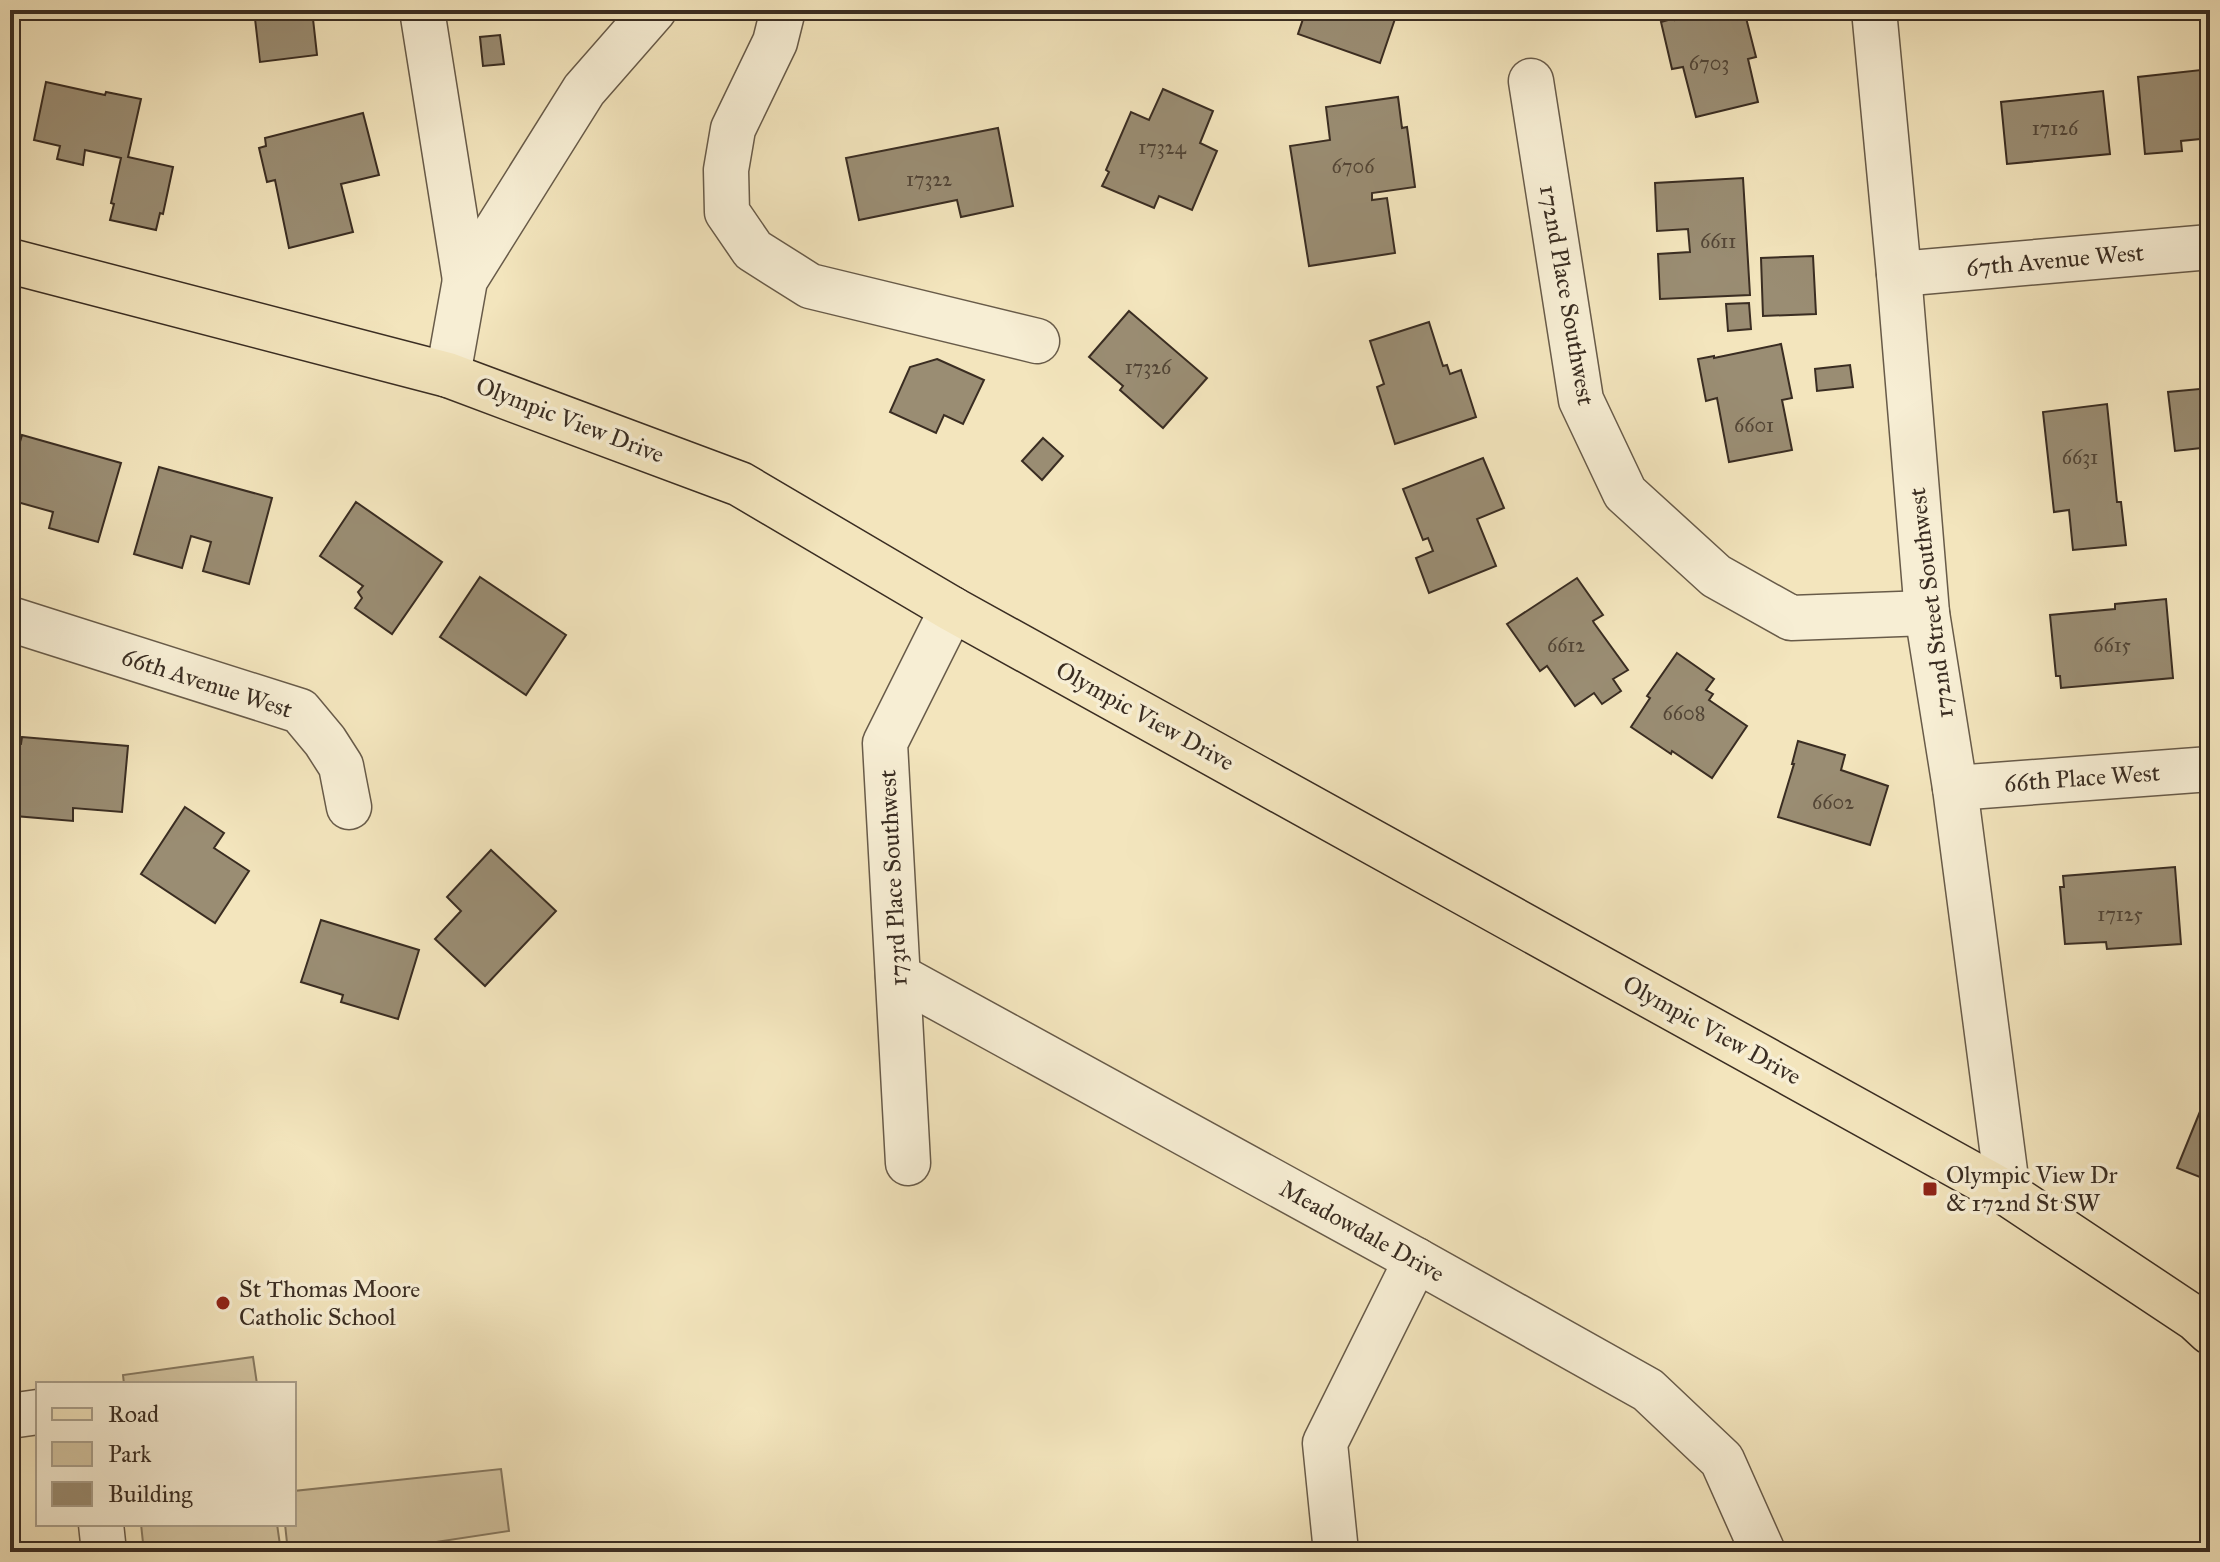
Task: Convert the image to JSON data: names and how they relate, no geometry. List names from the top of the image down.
{
  "streets": {
    "main road": ["Olympic View Drive"],
    "street": [
      "67th Avenue West",
      "172nd Place Southwest",
      "172nd Street Southwest",
      "66th Avenue West",
      "66th Place West",
      "173rd Place Southwest",
      "Meadowdale Drive"
    ]
  },
  "crossings": [
    ["67th Avenue West", "172nd Street Southwest"],
    ["172nd Place Southwest", "172nd Street Southwest"],
    ["Olympic View Drive", "172nd Street Southwest"],
    ["Olympic View Drive", "173rd Place Southwest"],
    ["172nd Street Southwest", "66th Place West"],
    ["173rd Place Southwest", "Meadowdale Drive"]
  ],
  "places": {
    "transit": ["Olympic View Dr & 172nd St SW"],
    "other": ["St Thomas Moore Catholic School"]
  },
  "house_numbers": [
    "6703",
    "17126",
    "17324",
    "6706",
    "17322",
    "6611",
    "17326",
    "6601",
    "6631",
    "6612",
    "6615",
    "6608",
    "6602",
    "17125"
  ],
  "legend": ["Road", "Park", "Building"]
}
